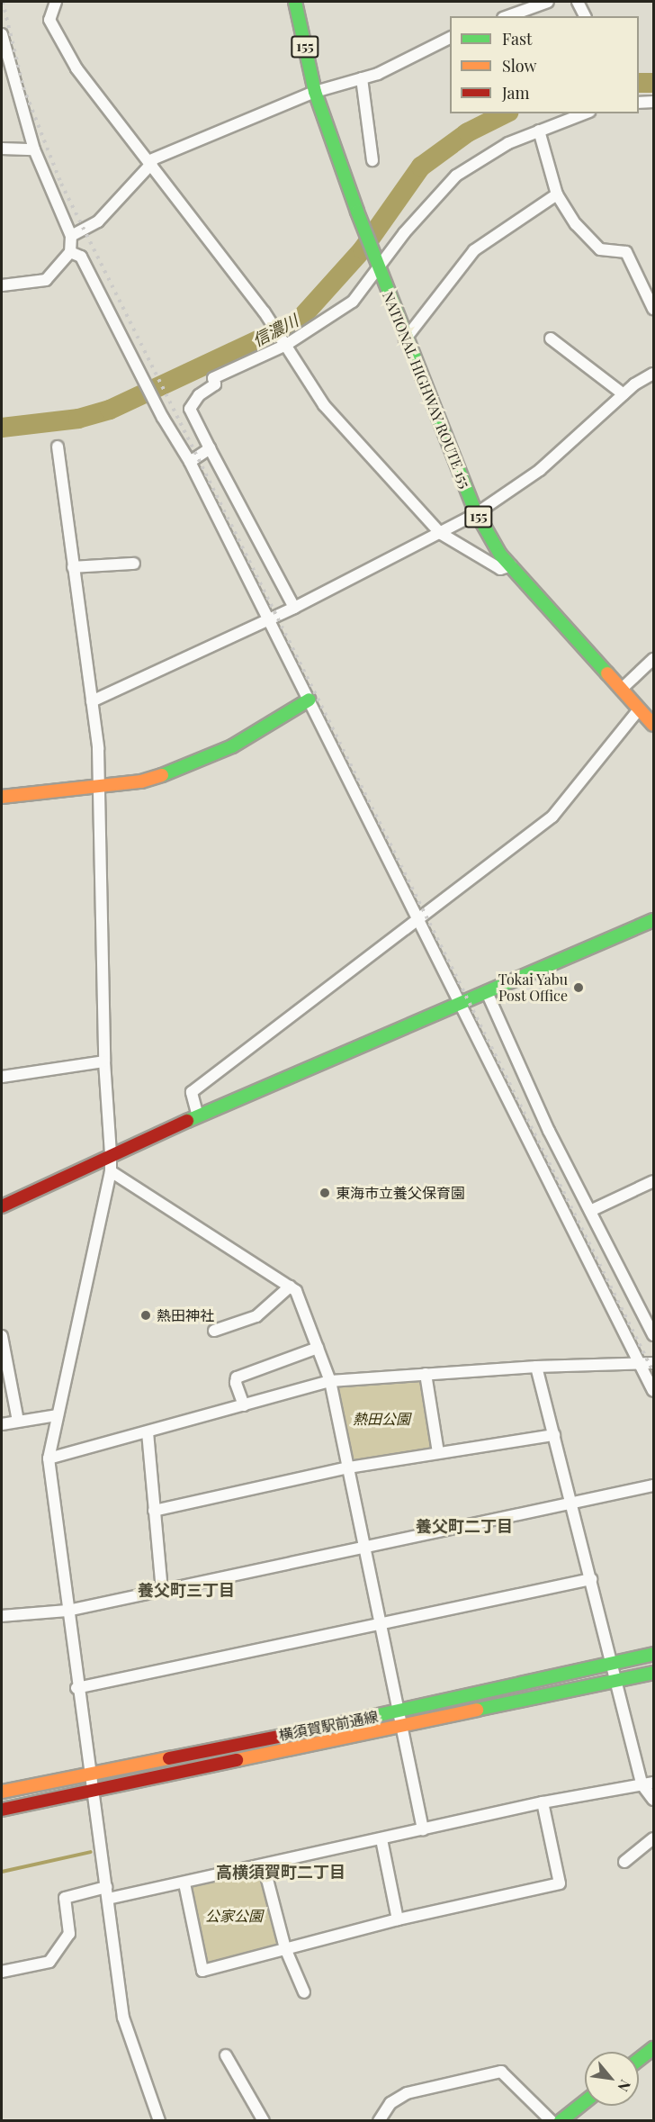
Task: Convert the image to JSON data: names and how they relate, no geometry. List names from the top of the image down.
{
  "streets": {
    "main road": ["155", "NATIONAL HIGHWAY ROUTE 155", "横須賀駅前通線"]
  },
  "districts": ["養父町二丁目", "養父町三丁目", "高横須賀町二丁目"],
  "water": ["信濃川"],
  "parks": ["熱田公園", "公家公園"],
  "places": ["Tokai Yabu Post Office", "東海市立養父保育園", "熱田神社"],
  "legend": ["Fast", "Slow", "Jam"],
  "north": "bottom right"
}
